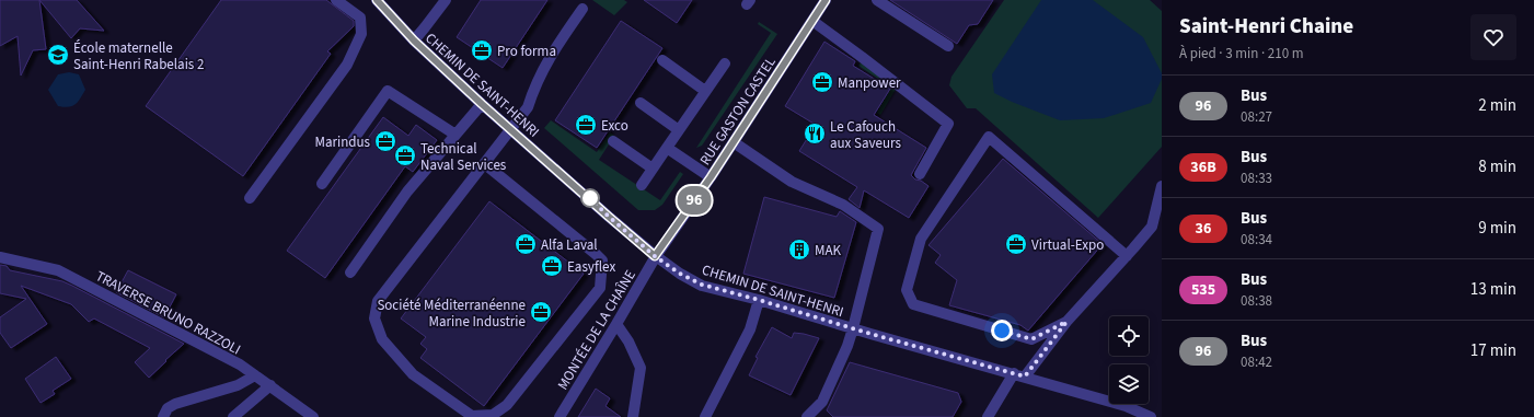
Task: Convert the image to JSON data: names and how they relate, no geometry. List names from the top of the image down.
{
  "streets": {
    "street": [
      "CHEMIN DE SAINT-HENRI",
      "RUE GASTON CASTEL",
      "TRAVERSE BRUNO RAZZOLI",
      "MONTÉE DE LA CHAÎNE"
    ]
  },
  "crossings": [
    ["CHEMIN DE SAINT-HENRI", "RUE GASTON CASTEL"],
    ["CHEMIN DE SAINT-HENRI", "MONTÉE DE LA CHAÎNE"],
    ["RUE GASTON CASTEL", "MONTÉE DE LA CHAÎNE"]
  ],
  "places": {
    "office": [
      "Pro forma",
      "Manpower",
      "Exco",
      "Marindus",
      "Technical Naval Services",
      "Alfa Laval",
      "Virtual-Expo",
      "Easyflex",
      "Société Méditerranéenne Marine Industrie"
    ],
    "school or university": ["École maternelle Saint-Henri Rabelais 2"],
    "restaurant": ["Le Cafouch aux Saveurs"],
    "building": ["MAK"]
  },
  "lines": ["bus line 96"],
  "page": {
    "on_map": "96",
    "heading": ["Saint-Henri Chaine", "À pied · 3 min · 210 m"],
    "list": [
      {
        "mark": "96",
        "name": "Bus",
        "note": "08:27",
        "value": "2 min"
      },
      {
        "mark": "36B",
        "name": "Bus",
        "note": "08:33",
        "value": "8 min"
      },
      {
        "mark": "36",
        "name": "Bus",
        "note": "08:34",
        "value": "9 min"
      },
      {
        "mark": "535",
        "name": "Bus",
        "note": "08:38",
        "value": "13 min"
      },
      {
        "mark": "96",
        "name": "Bus",
        "note": "08:42",
        "value": "17 min"
      }
    ]
  }
}
